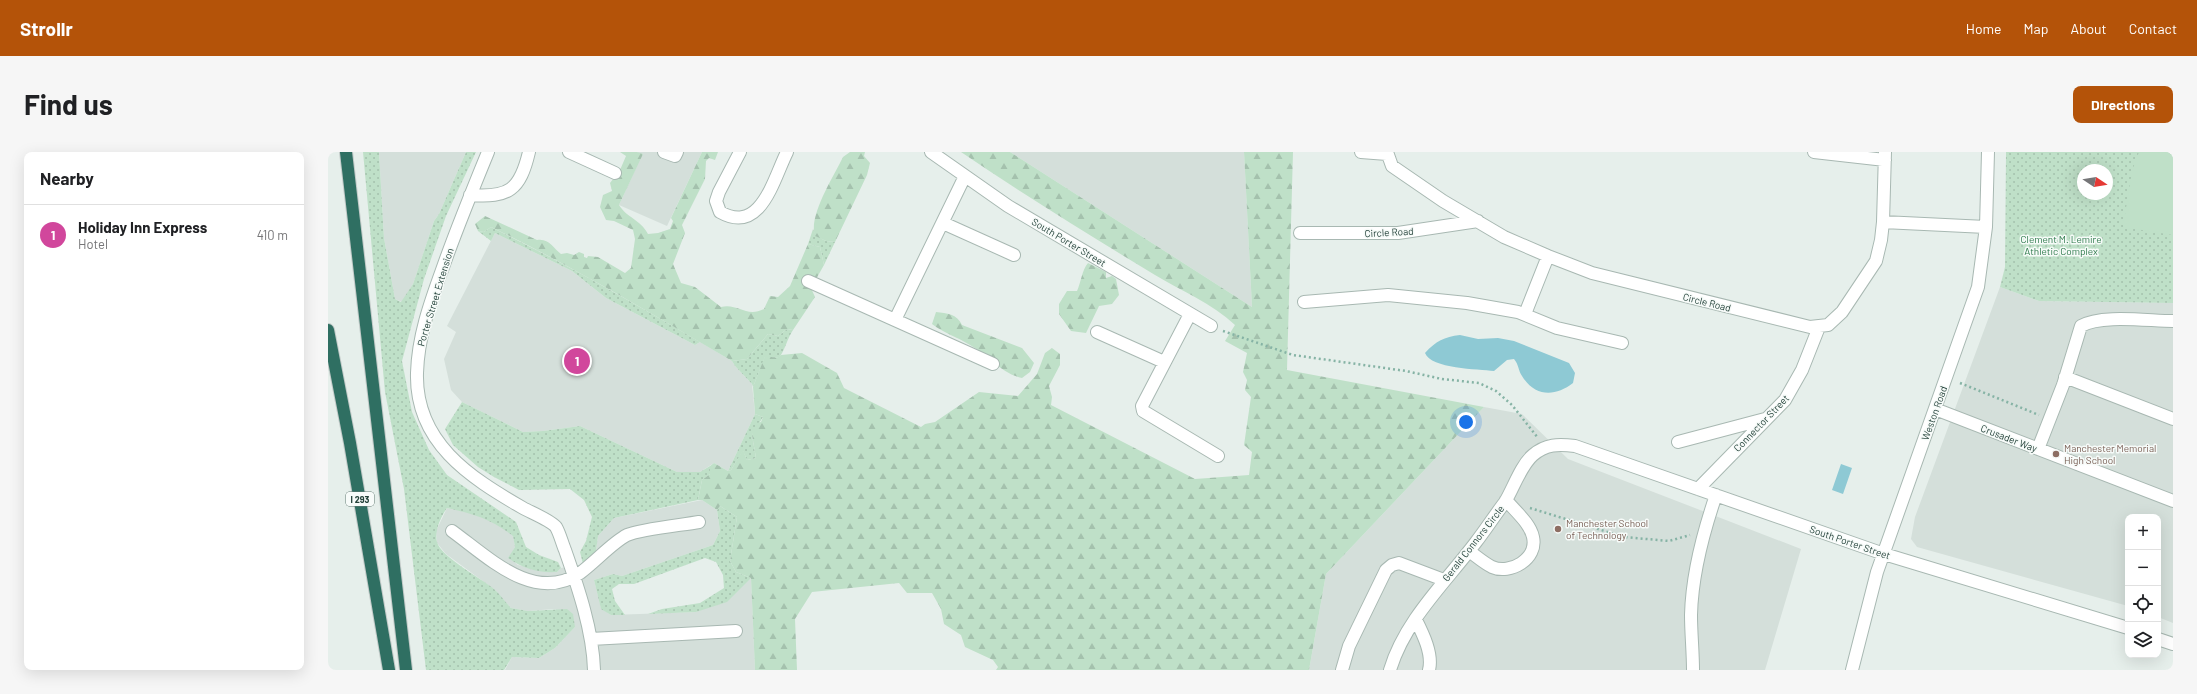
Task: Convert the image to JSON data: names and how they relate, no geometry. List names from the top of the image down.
{
  "streets": {
    "highway": ["I 293"],
    "street": [
      "Circle Road",
      "South Porter Street",
      "Porter Street Extension",
      "Weston Road",
      "Connector Street",
      "Crusader Way",
      "Gerald Connors Circle"
    ]
  },
  "crossings": [
    ["Circle Road", "Connector Street"],
    ["South Porter Street", "Weston Road"],
    ["South Porter Street", "Connector Street"],
    ["South Porter Street", "Gerald Connors Circle"],
    ["Weston Road", "Crusader Way"]
  ],
  "parks": ["Clement M. Lemire Athletic Complex"],
  "places": ["Manchester Memorial High School", "Manchester School of Technology"],
  "north": "right",
  "page": {
    "header": "Strollr",
    "nav": [
      "Home",
      "Map",
      "About",
      "Contact"
    ],
    "buttons": "Directions",
    "title": "Find us",
    "heading": "Nearby",
    "list": [
      {
        "mark": "1",
        "name": "Holiday Inn Express",
        "note": "Hotel",
        "value": "410 m"
      }
    ],
    "pins": "1",
    "map_buttons": ["+", "−"]
  }
}
